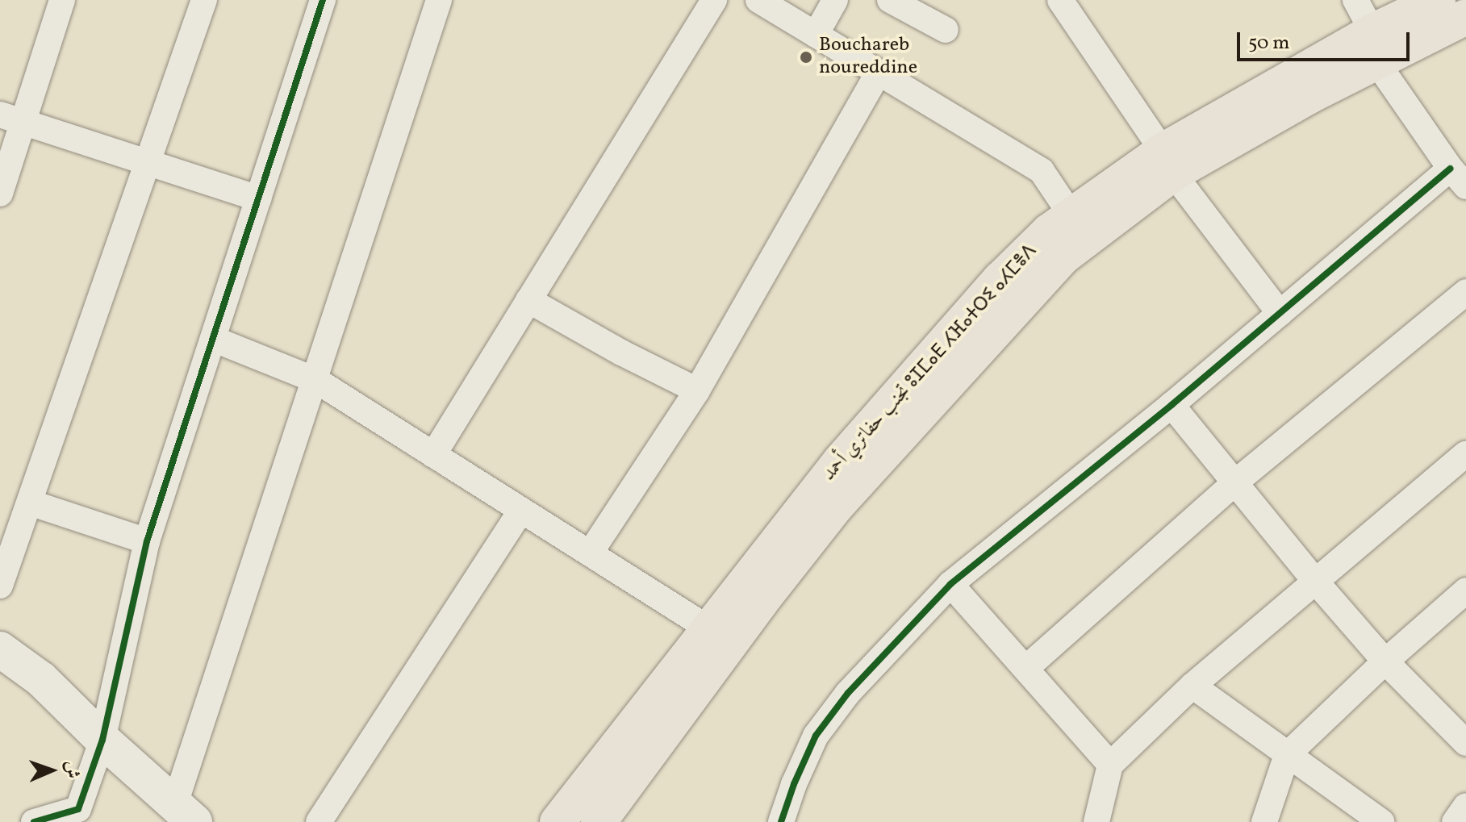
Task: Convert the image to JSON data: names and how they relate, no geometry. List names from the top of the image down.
{
  "streets": {
    "main road": ["تجنب حفاتري أحمد ⵓⵊⵎⴰⴹ ⵃⴼⴰⵜⵔⵉ ⴰⵃⵎⴻⴷ"]
  },
  "places": ["Bouchareb noureddine"],
  "scale_bar": "50 m",
  "north": "right"
}
